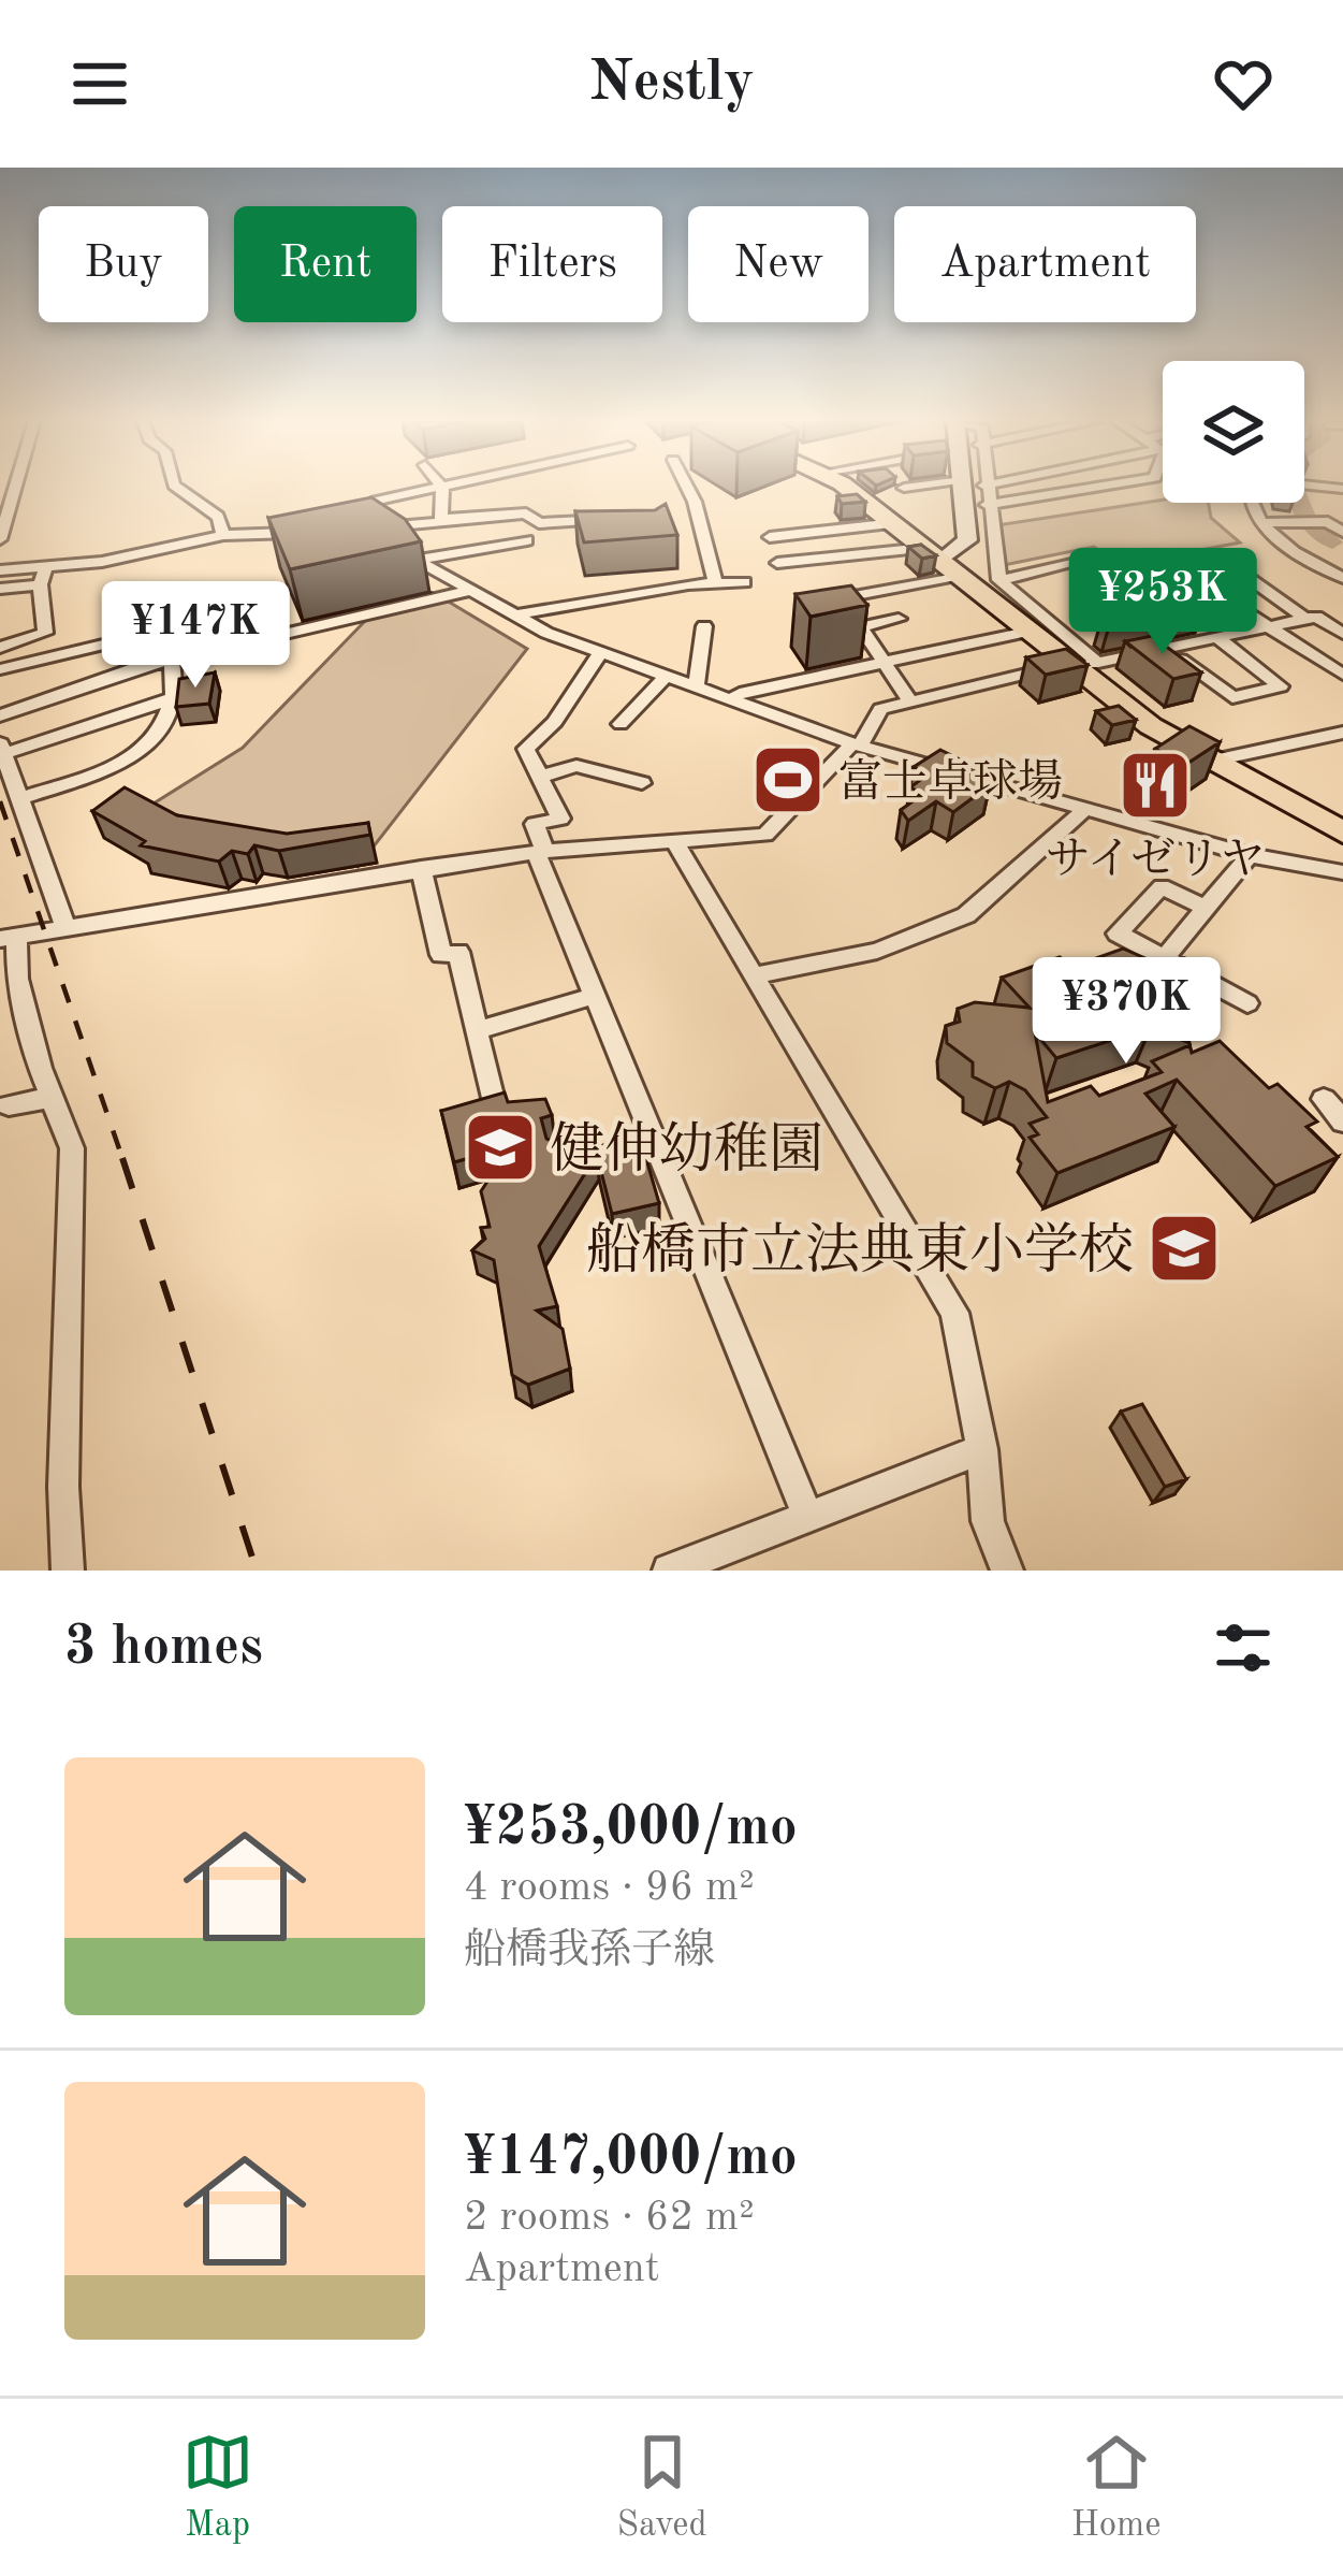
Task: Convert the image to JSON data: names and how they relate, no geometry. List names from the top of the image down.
{
  "places": {
    "sports": ["富士卓球場"],
    "restaurant": ["サイゼリヤ"],
    "school or university": ["健伸幼稚園", "船橋市立法典東小学校"]
  },
  "page": {
    "header": "Nestly",
    "chip": [
      "Buy",
      "Rent",
      "Filters",
      "New",
      "Apartment"
    ],
    "price": ["¥253K", "¥147K", "¥370K"],
    "heading": "3 homes",
    "list": [
      {
        "name": "¥253,000/mo",
        "note": "4 rooms · 96 m² · 船橋我孫子線"
      },
      {
        "name": "¥147,000/mo",
        "note": "2 rooms · 62 m² · Apartment"
      }
    ],
    "tabs": ["Map", "Saved", "Home"]
  }
}
